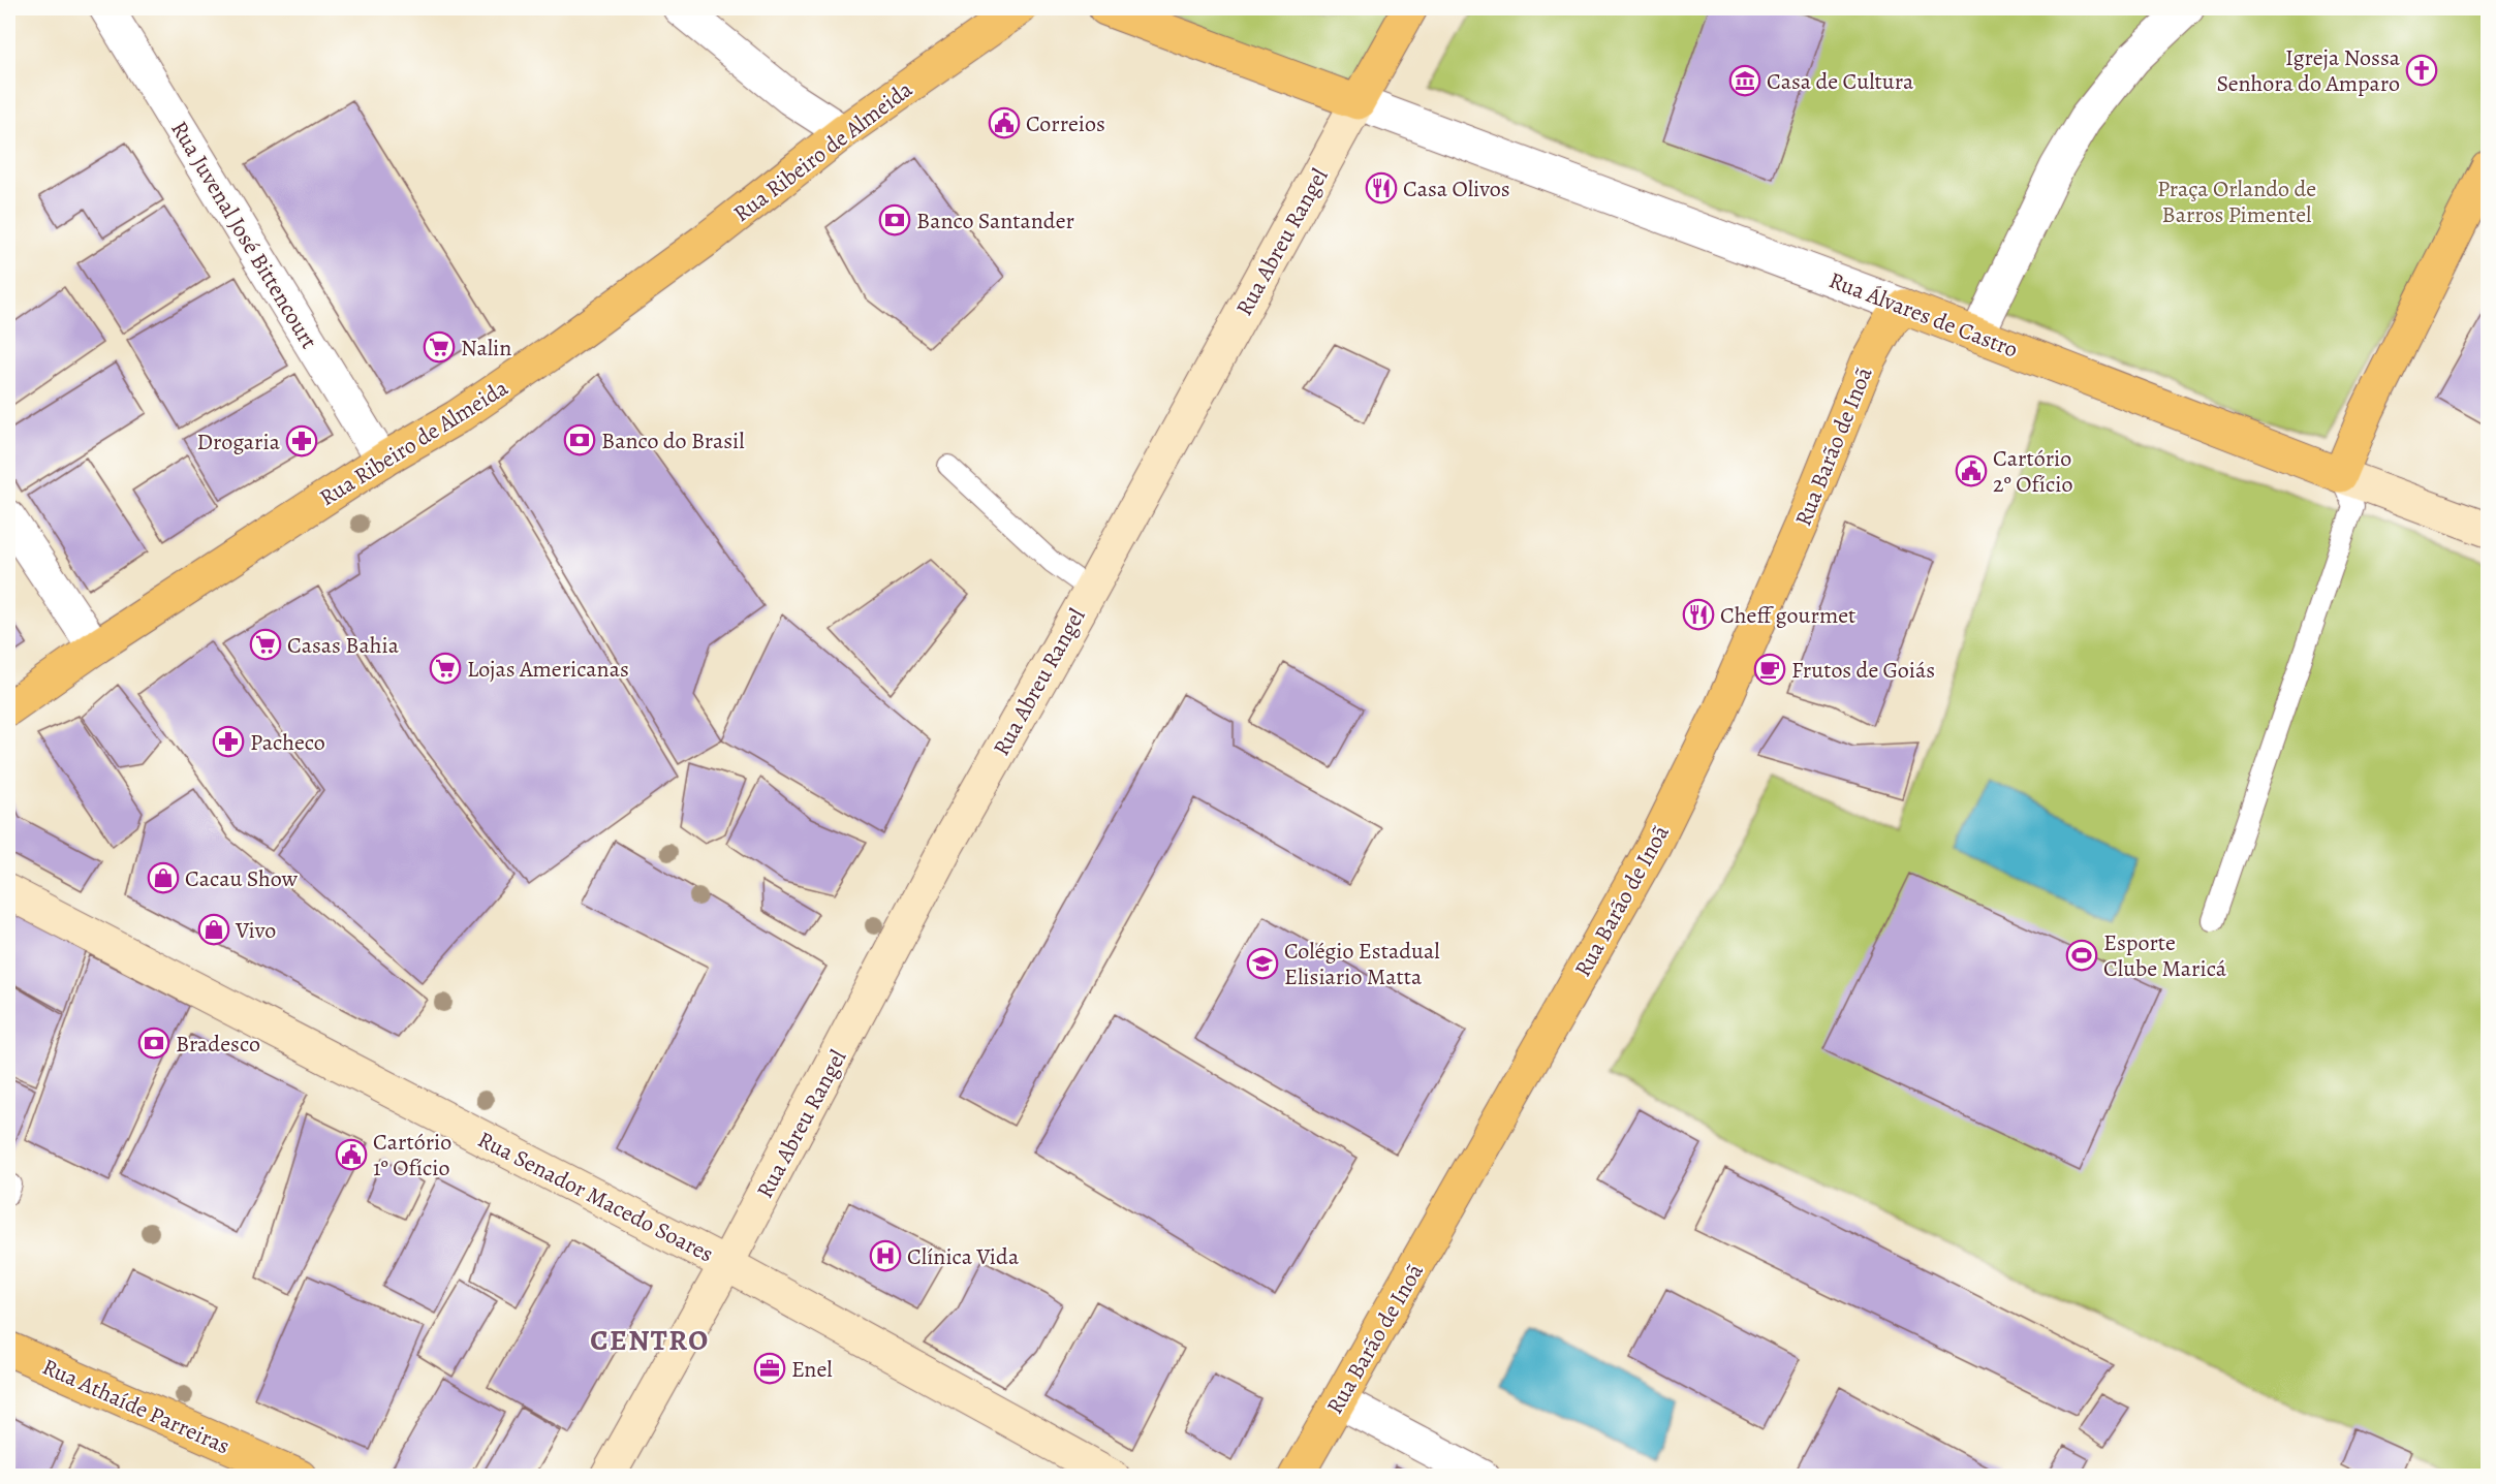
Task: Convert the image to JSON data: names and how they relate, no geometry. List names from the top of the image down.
{
  "streets": {
    "main road": [
      "Rua Ribeiro de Almeida",
      "Rua Abreu Rangel",
      "Rua Álvares de Castro",
      "Rua Barão de Inoã",
      "Rua Senador Macedo Soares",
      "Rua Athaíde Parreiras"
    ],
    "street": ["Rua Juvenal José Bittencourt"]
  },
  "crossings": [
    ["Rua Ribeiro de Almeida", "Rua Juvenal José Bittencourt"],
    ["Rua Abreu Rangel", "Rua Álvares de Castro"],
    ["Rua Abreu Rangel", "Rua Senador Macedo Soares"],
    ["Rua Álvares de Castro", "Rua Barão de Inoã"]
  ],
  "districts": ["CENTRO"],
  "parks": ["Praça Orlando de Barros Pimentel"],
  "places": {
    "church": ["Igreja Nossa Senhora do Amparo"],
    "museum": ["Casa de Cultura"],
    "public building": ["Correios", "Cartório 2º Ofício", "Cartório 1º Ofício"],
    "restaurant": ["Casa Olivos", "Cheff gourmet"],
    "bank": ["Banco Santander", "Banco do Brasil", "Bradesco"],
    "supermarket": ["Nalin", "Casas Bahia", "Lojas Americanas"],
    "pharmacy": ["Drogaria", "Pacheco"],
    "cafe": ["Frutos de Goiás"],
    "shop": ["Cacau Show", "Vivo"],
    "sports": ["Esporte Clube Maricá"],
    "school or university": ["Colégio Estadual Elisiario Matta"],
    "hospital": ["Clínica Vida"],
    "office": ["Enel"]
  }
}
